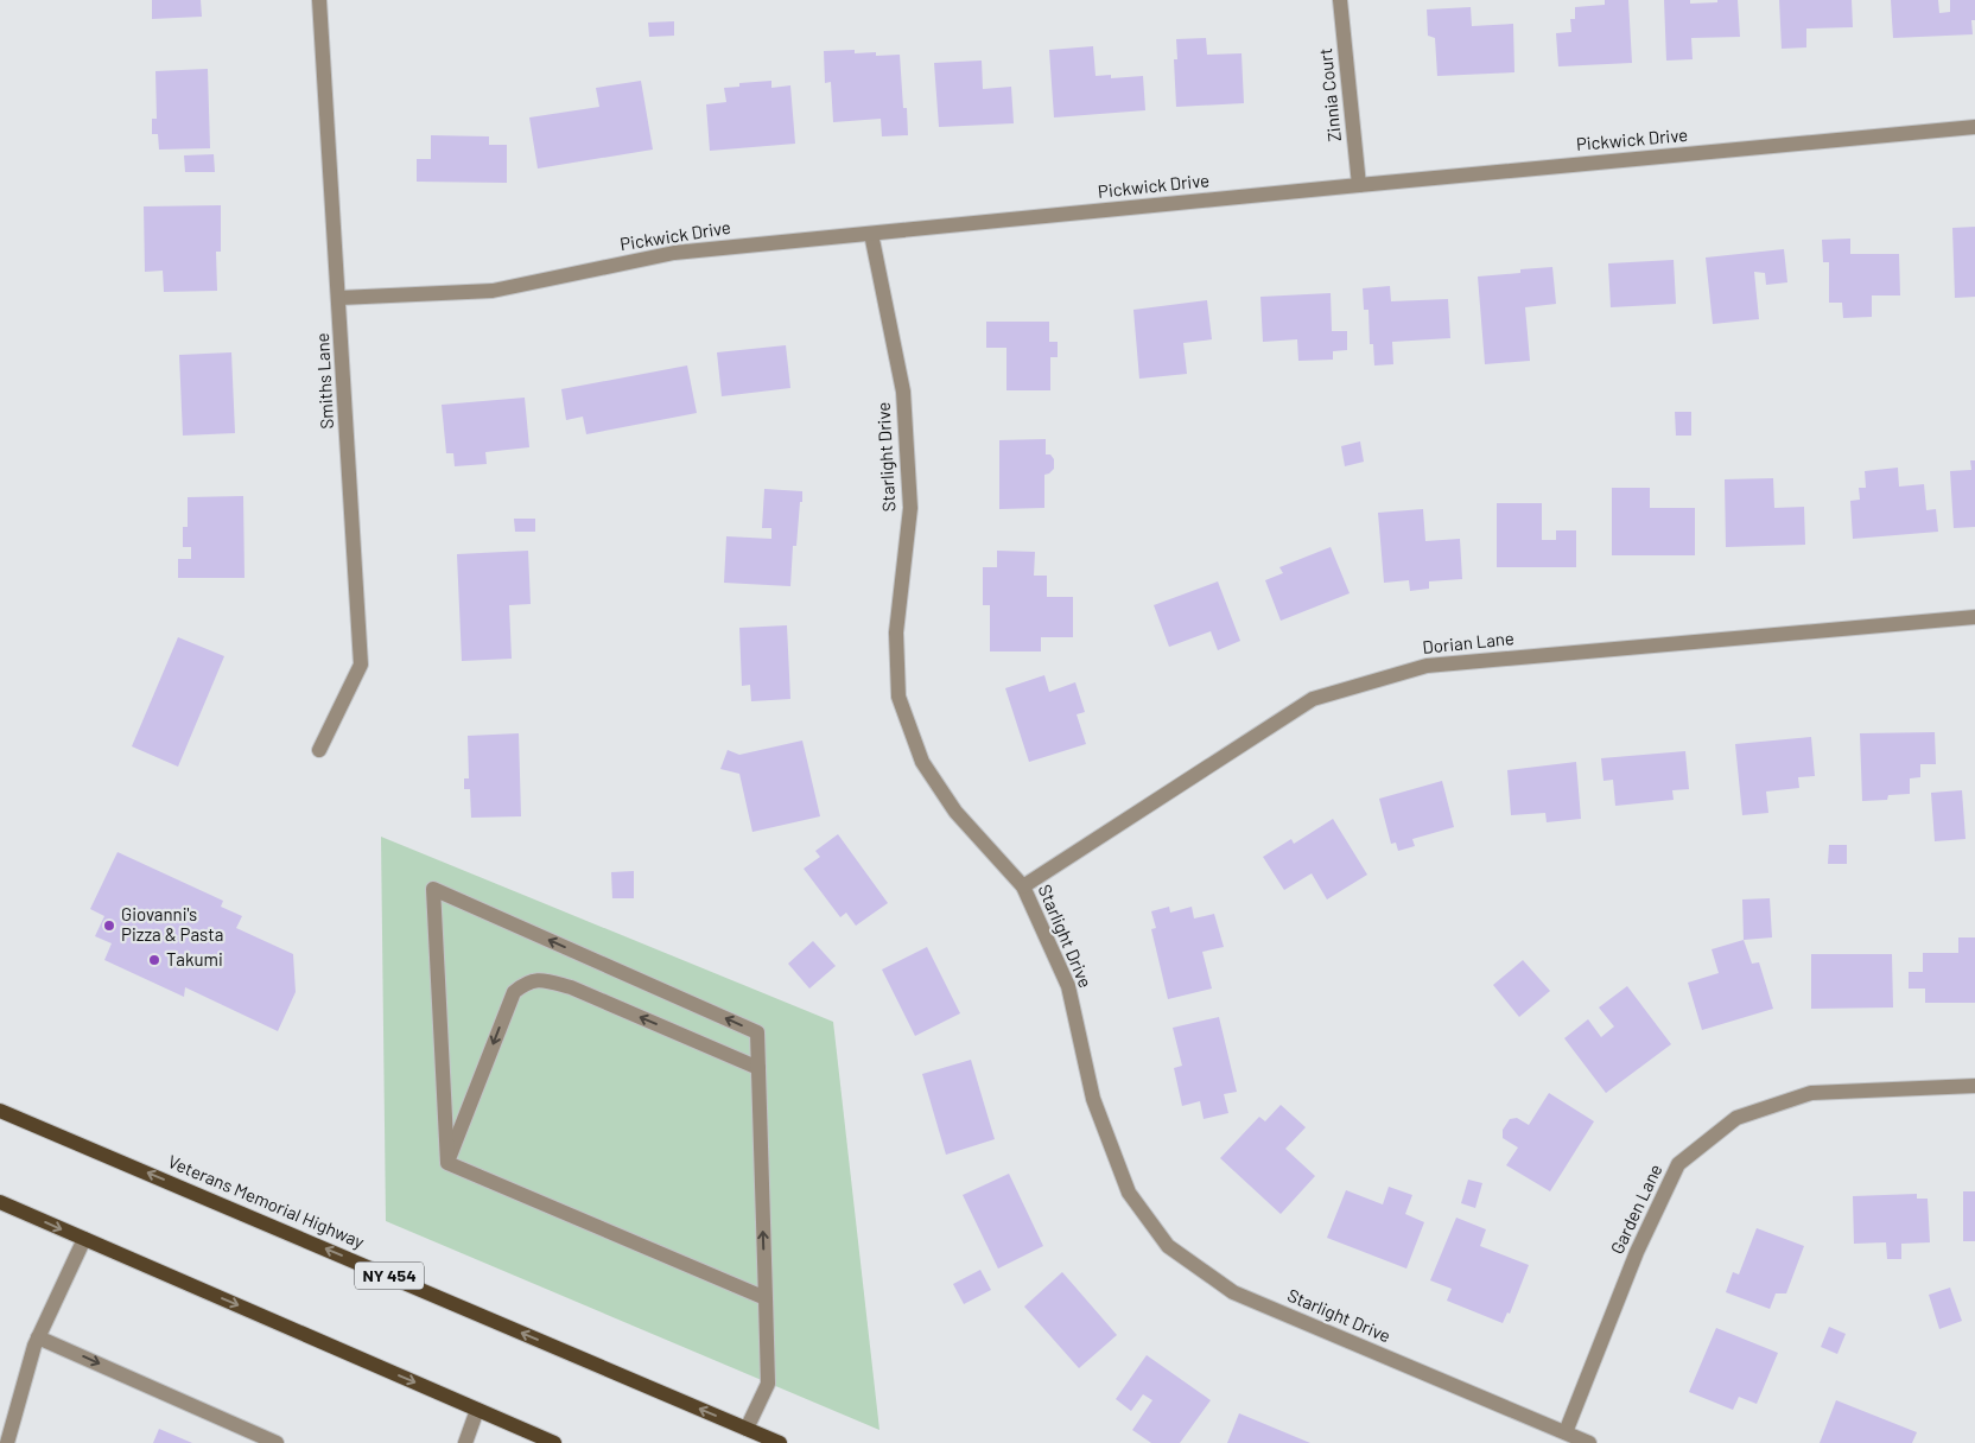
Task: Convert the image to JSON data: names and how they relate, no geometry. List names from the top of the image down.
{
  "streets": {
    "main road": ["Veterans Memorial Highway", "NY 454"],
    "street": [
      "Zinnia Court",
      "Pickwick Drive",
      "Smiths Lane",
      "Starlight Drive",
      "Dorian Lane",
      "Garden Lane"
    ]
  },
  "crossings": [
    ["Zinnia Court", "Pickwick Drive"],
    ["Pickwick Drive", "Smiths Lane"],
    ["Pickwick Drive", "Starlight Drive"],
    ["Starlight Drive", "Dorian Lane"],
    ["Starlight Drive", "Garden Lane"]
  ],
  "places": ["Giovanni's Pizza & Pasta", "Takumi"]
}
